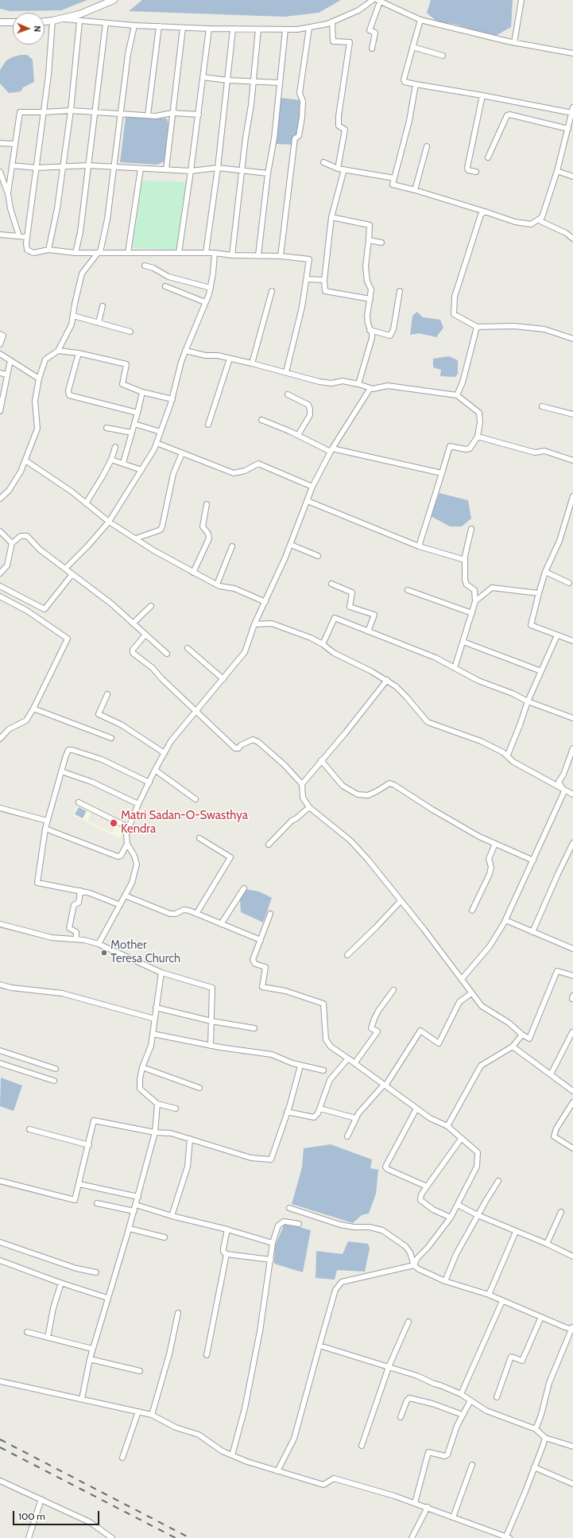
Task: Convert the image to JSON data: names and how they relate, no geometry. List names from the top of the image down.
{
  "places": ["Matri Sadan-O-Swasthya Kendra", "Mother Teresa Church"],
  "scale_bar": "100 m",
  "north": "right"
}
